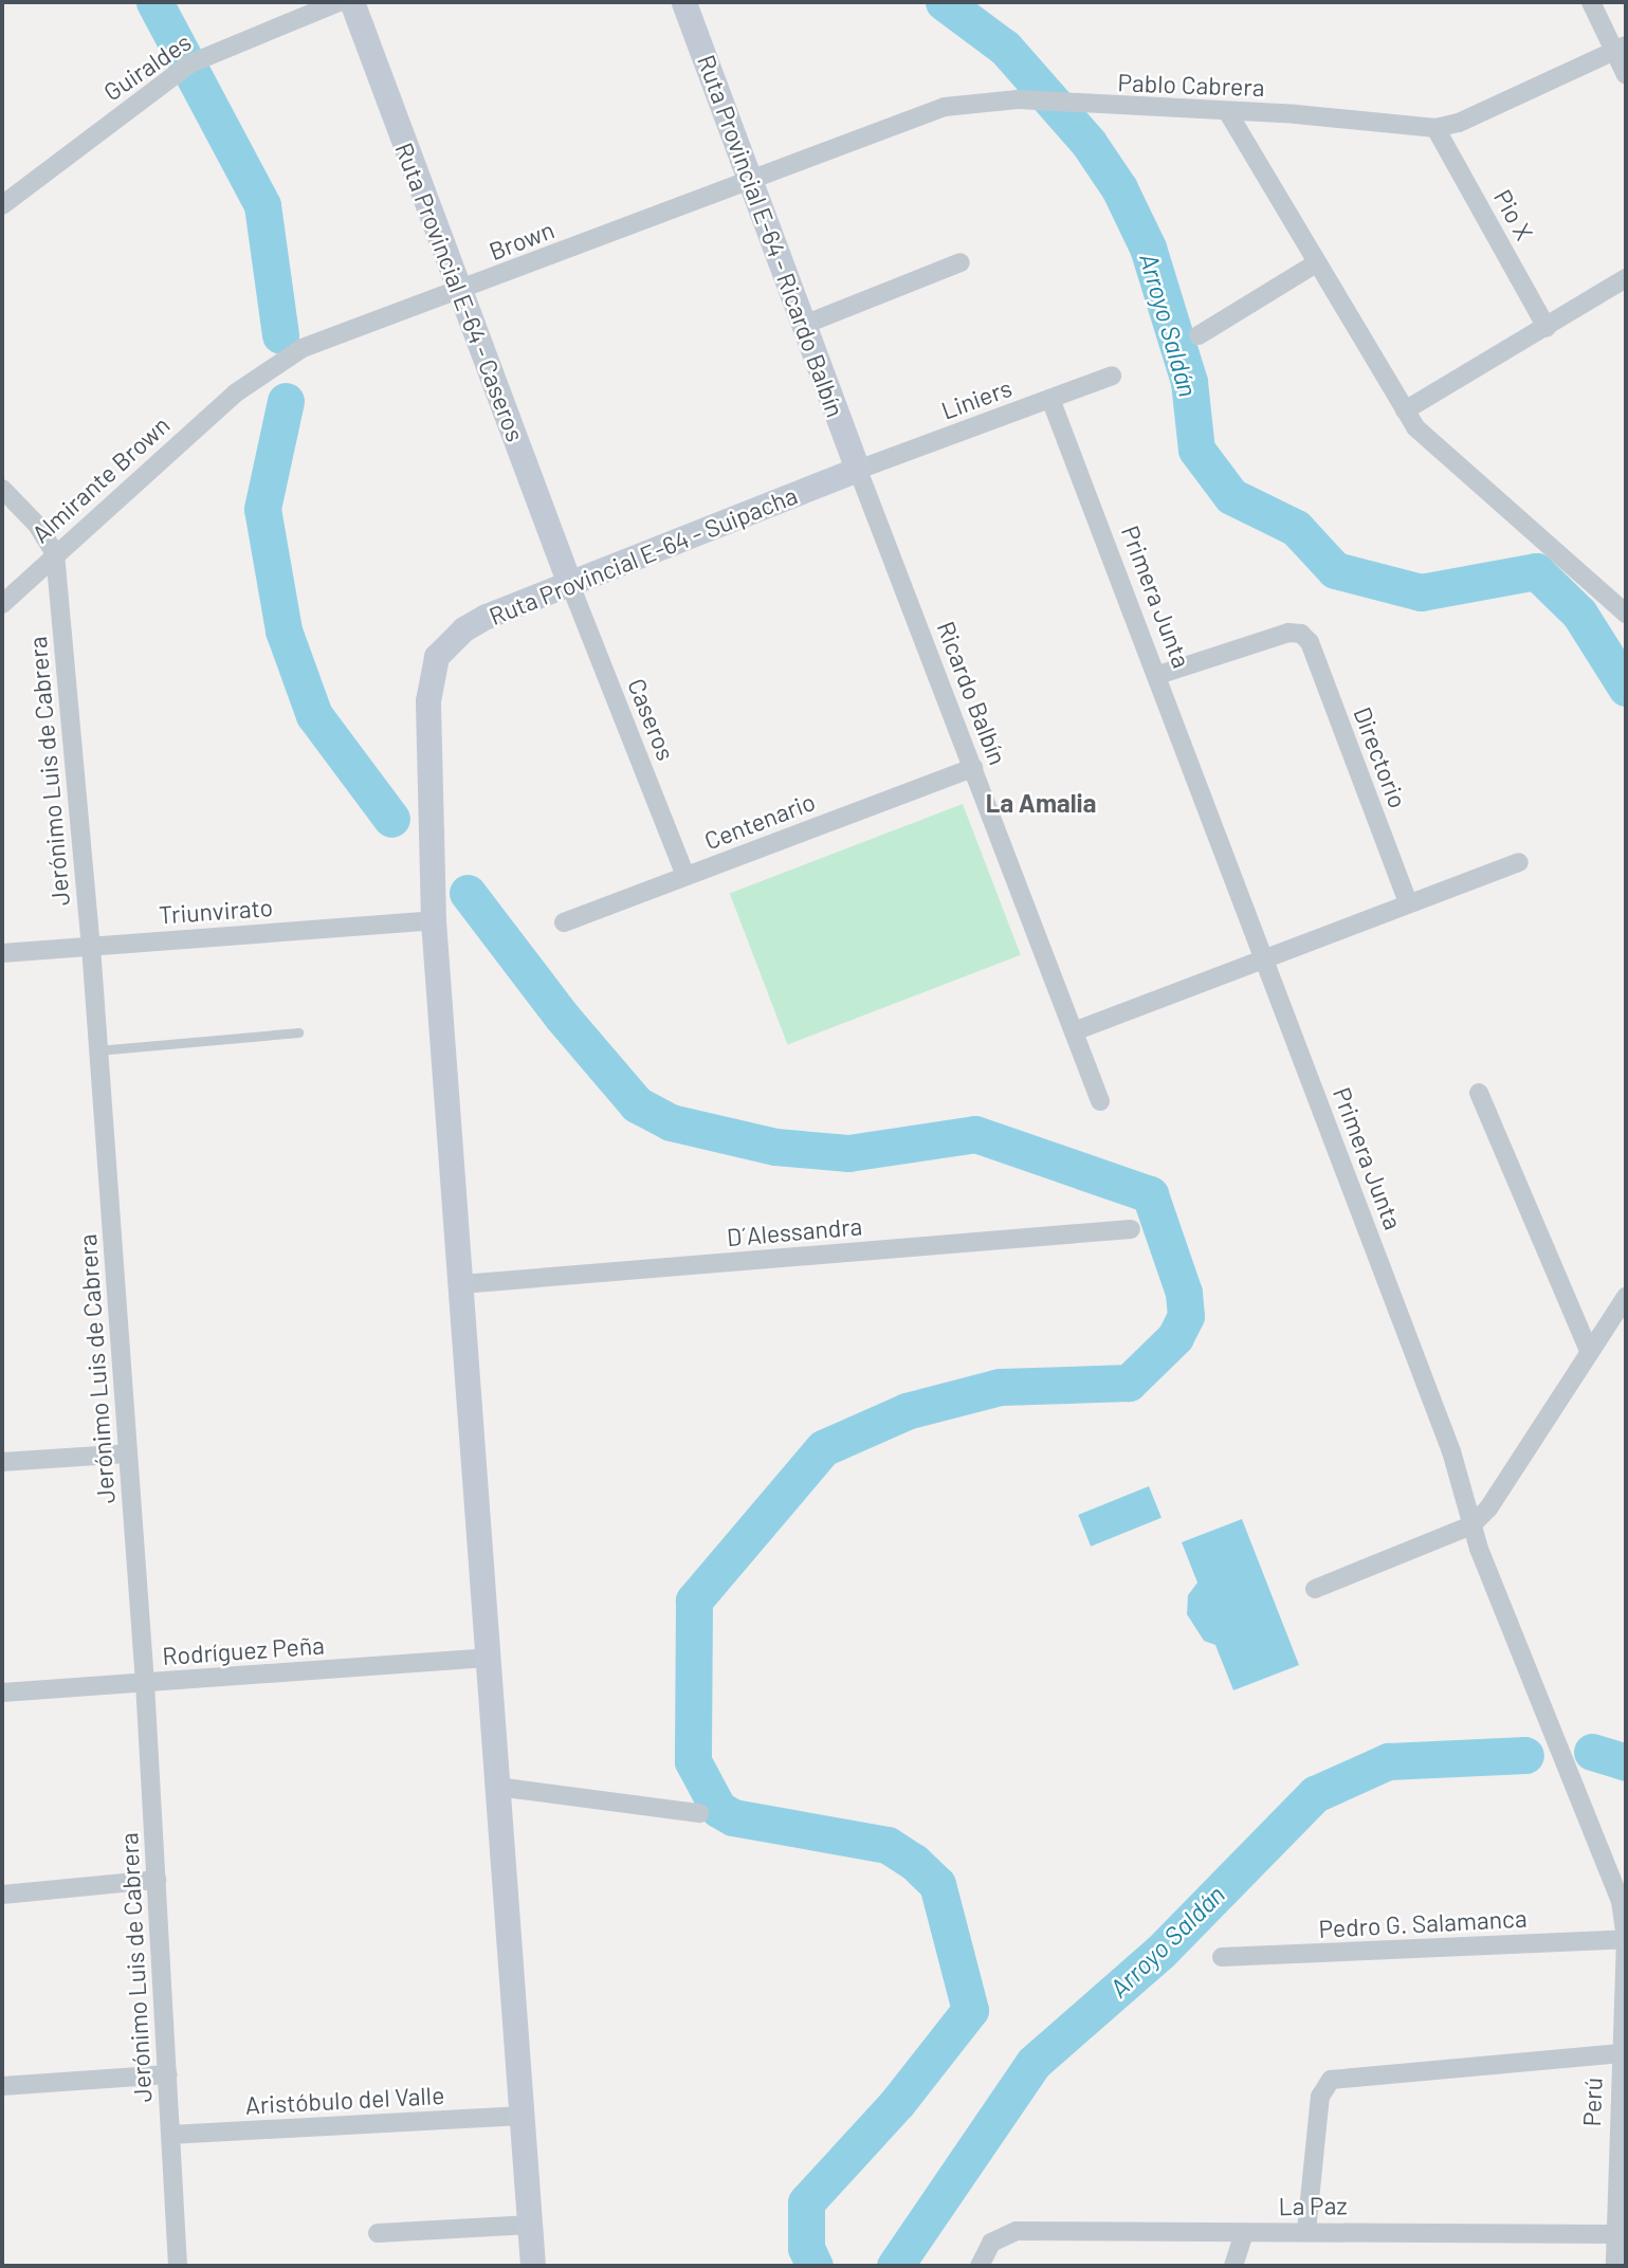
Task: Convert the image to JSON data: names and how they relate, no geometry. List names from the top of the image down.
{
  "streets": {
    "main road": ["Ruta Provincial E-64 - Ricardo Balbín", "Ruta Provincial E-64 - Caseros", "Ruta Provincial E-64 - Suipacha"],
    "street": [
      "Guiraldes",
      "Pablo Cabrera",
      "Pio X",
      "Brown",
      "Liniers",
      "Almirante Brown",
      "Primera Junta",
      "Ricardo Balbín",
      "Caseros",
      "Directorio",
      "Jerónimo Luis de Cabrera",
      "Centenario",
      "Triunvirato",
      "D´Alessandra",
      "Rodríguez Peña",
      "Pedro G. Salamanca",
      "Aristóbulo del Valle",
      "Perú",
      "La Paz"
    ]
  },
  "crossings": [
    ["Pablo Cabrera", "Pio X"],
    ["Pablo Cabrera", "Ruta Provincial E-64 - Ricardo Balbín"],
    ["Pablo Cabrera", "Brown"],
    ["Ruta Provincial E-64 - Ricardo Balbín", "Brown"],
    ["Ruta Provincial E-64 - Ricardo Balbín", "Liniers"],
    ["Ruta Provincial E-64 - Ricardo Balbín", "Ruta Provincial E-64 - Suipacha"],
    ["Ruta Provincial E-64 - Ricardo Balbín", "Ricardo Balbín"],
    ["Brown", "Ruta Provincial E-64 - Caseros"],
    ["Brown", "Almirante Brown"],
    ["Ruta Provincial E-64 - Caseros", "Ruta Provincial E-64 - Suipacha"],
    ["Ruta Provincial E-64 - Caseros", "Caseros"],
    ["Liniers", "Ruta Provincial E-64 - Suipacha"],
    ["Liniers", "Primera Junta"],
    ["Liniers", "Ricardo Balbín"],
    ["Almirante Brown", "Jerónimo Luis de Cabrera"],
    ["Ruta Provincial E-64 - Suipacha", "Ricardo Balbín"],
    ["Ruta Provincial E-64 - Suipacha", "Caseros"],
    ["Ruta Provincial E-64 - Suipacha", "Triunvirato"],
    ["Ruta Provincial E-64 - Suipacha", "D´Alessandra"],
    ["Ruta Provincial E-64 - Suipacha", "Rodríguez Peña"],
    ["Ruta Provincial E-64 - Suipacha", "Aristóbulo del Valle"],
    ["Primera Junta", "Directorio"],
    ["Primera Junta", "Pedro G. Salamanca"],
    ["Primera Junta", "Perú"],
    ["Ricardo Balbín", "Centenario"],
    ["Caseros", "Centenario"],
    ["Jerónimo Luis de Cabrera", "Triunvirato"],
    ["Jerónimo Luis de Cabrera", "Rodríguez Peña"],
    ["Jerónimo Luis de Cabrera", "Aristóbulo del Valle"],
    ["Pedro G. Salamanca", "Perú"],
    ["Perú", "La Paz"]
  ],
  "districts": ["La Amalia"],
  "water": ["Arroyo Saldán"]
}
